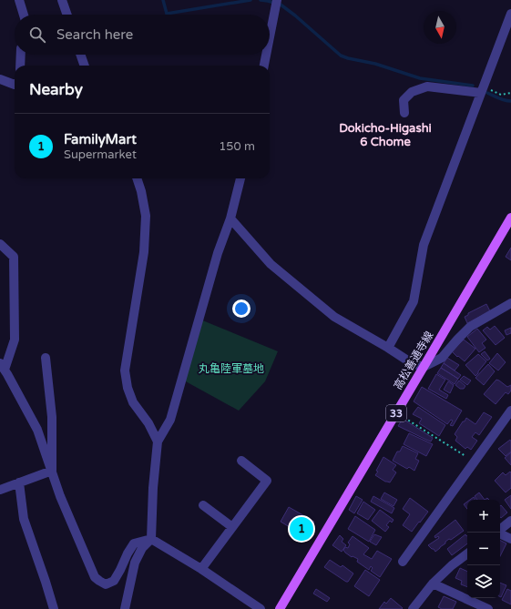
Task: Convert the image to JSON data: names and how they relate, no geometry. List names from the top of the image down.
{
  "streets": {
    "main road": ["高松善通寺線", "33"]
  },
  "districts": ["Dokicho-Higashi 6 Chome"],
  "parks": ["丸亀陸軍墓地"],
  "north": "bottom",
  "page": {
    "search": "Search here",
    "heading": "Nearby",
    "list": [
      {
        "mark": "1",
        "name": "FamilyMart",
        "note": "Supermarket",
        "value": "150 m"
      }
    ],
    "map_buttons": ["+", "−"],
    "pins": "1"
  }
}
